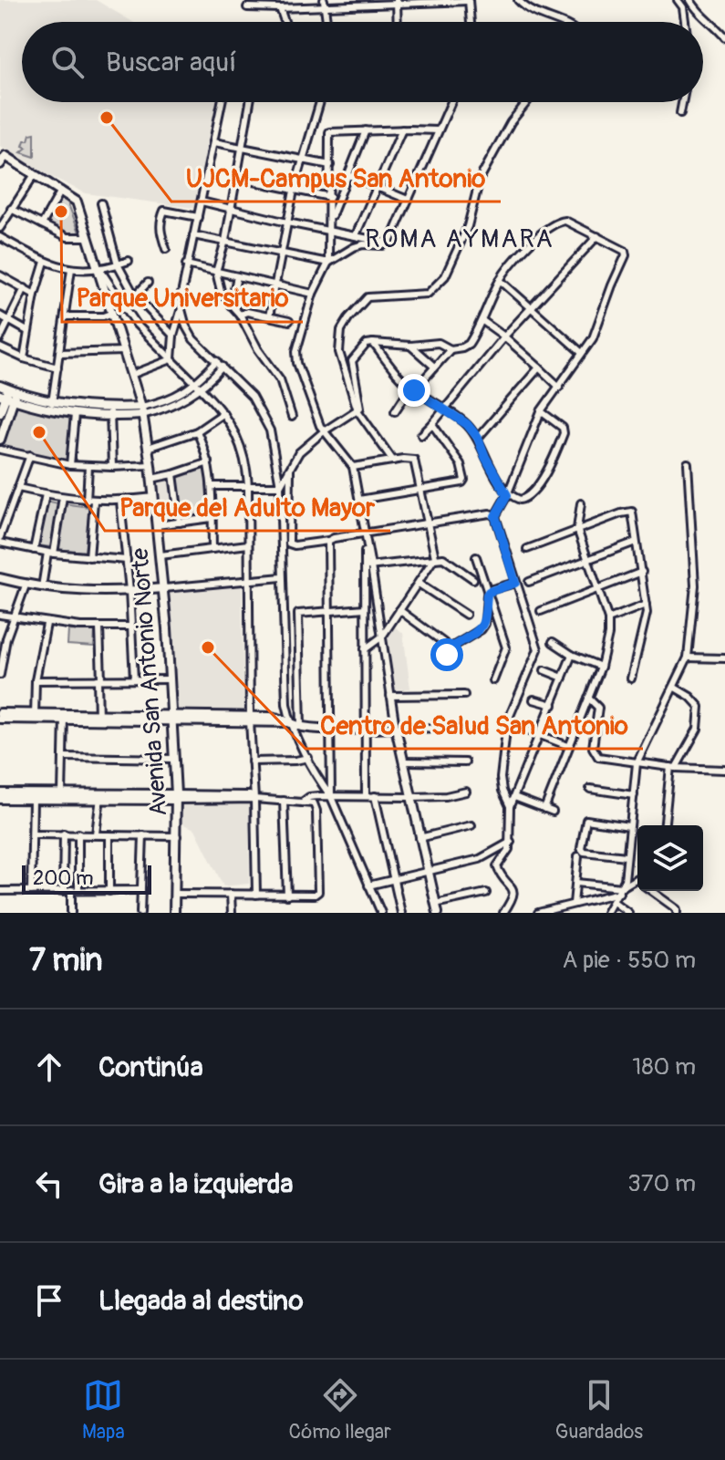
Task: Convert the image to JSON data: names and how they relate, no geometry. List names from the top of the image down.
{
  "streets": {
    "street": ["Avenida San Antonio Norte"]
  },
  "districts": ["ROMA AYMARA"],
  "places": [
    "UJCM-Campus San Antonio",
    "Parque Universitario",
    "Parque del Adulto Mayor",
    "Centro de Salud San Antonio"
  ],
  "scale_bar": "200 m",
  "page": {
    "search": "Buscar aquí",
    "scale": "200 m",
    "heading": ["7 min", "A pie · 550 m"],
    "list": [
      ["Continúa", "180 m"],
      ["Gira a la izquierda", "370 m"],
      "Llegada al destino"
    ],
    "nav": ["Mapa", "Cómo llegar", "Guardados"]
  }
}
